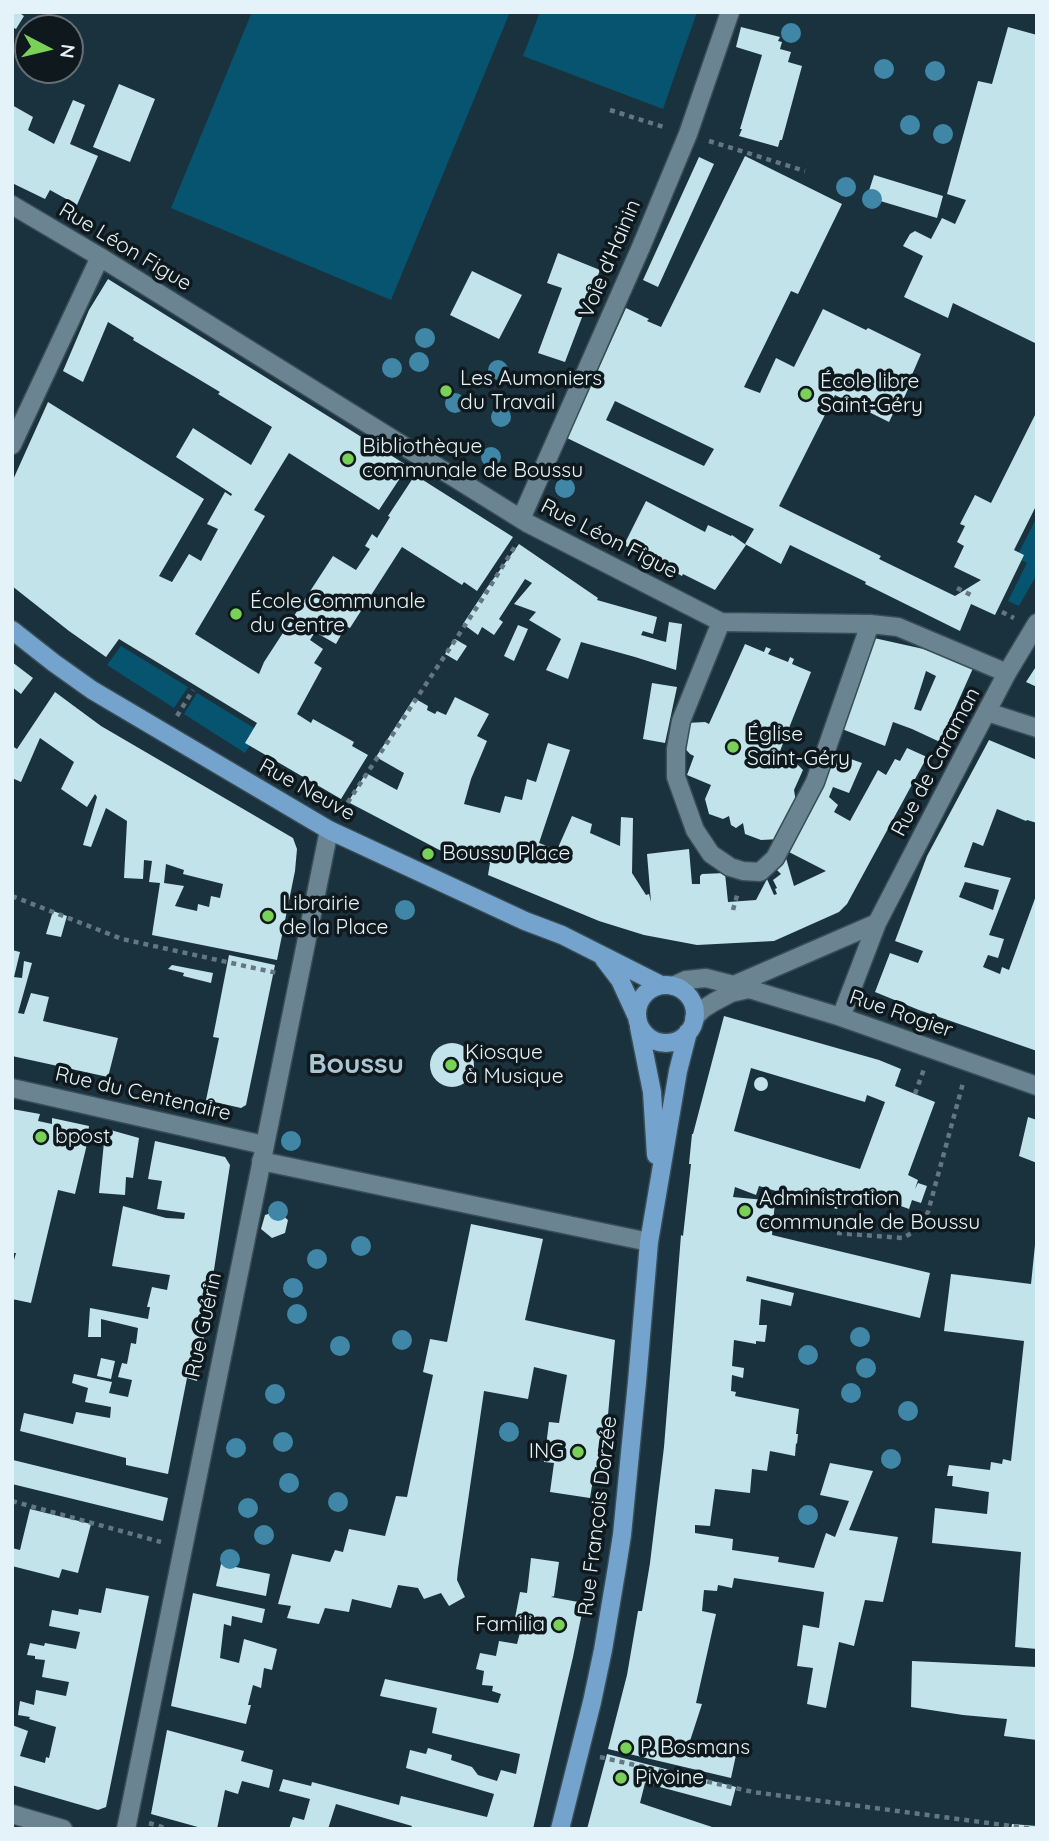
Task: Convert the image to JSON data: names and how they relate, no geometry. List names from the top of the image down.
{
  "streets": {
    "main road": ["Rue Neuve", "Rue François Dorzée"],
    "street": [
      "Rue Léon Figue",
      "Voie d'Hainin",
      "Rue de Caraman",
      "Rue Rogier",
      "Rue du Centenaire",
      "Rue Guérin"
    ]
  },
  "crossings": [
    ["Rue Léon Figue", "Voie d'Hainin"],
    ["Rue Léon Figue", "Rue de Caraman"],
    ["Rue de Caraman", "Rue Rogier"],
    ["Rue Neuve", "Rue Rogier"],
    ["Rue Neuve", "Rue Guérin"],
    ["Rue Neuve", "Rue François Dorzée"],
    ["Rue Rogier", "Rue François Dorzée"],
    ["Rue du Centenaire", "Rue Guérin"],
    ["Rue du Centenaire", "Rue François Dorzée"]
  ],
  "districts": ["Boussu"],
  "places": [
    "Les Aumoniers du Travail",
    "École libre Saint-Géry",
    "Bibliothèque communale de Boussu",
    "École Communale du Centre",
    "Église Saint-Géry",
    "Boussu Place",
    "Librairie de la Place",
    "Kiosque à Musique",
    "bpost",
    "Administration communale de Boussu",
    "ING",
    "Familia",
    "P. Bosmans",
    "Pivoine"
  ],
  "north": "right"
}
